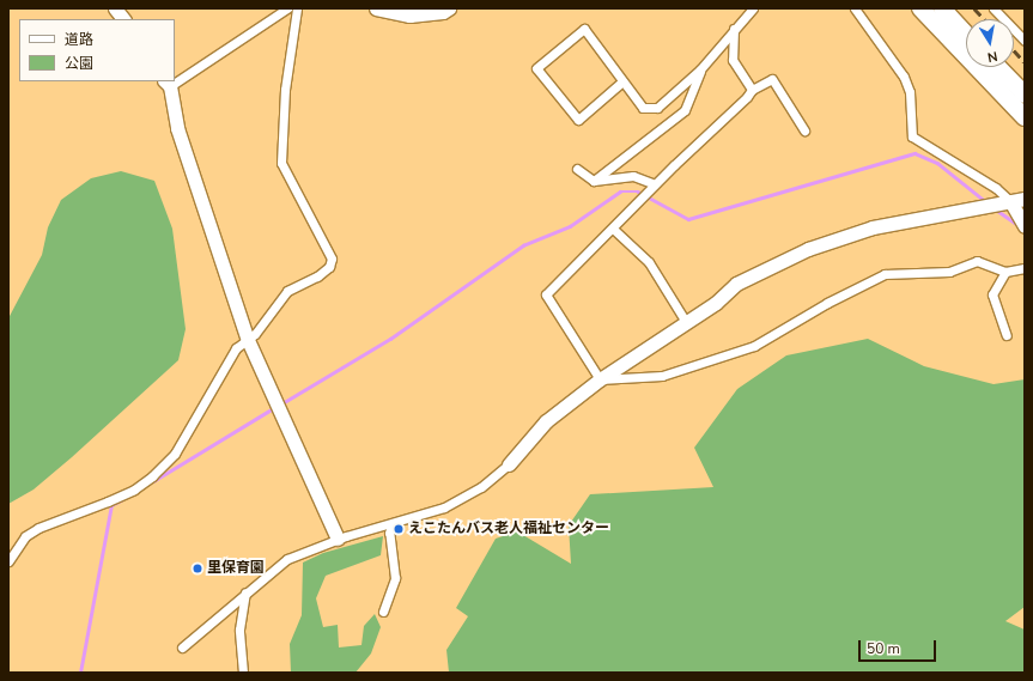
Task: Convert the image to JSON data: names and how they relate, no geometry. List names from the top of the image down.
{
  "places": ["えこたんバス老人福祉センター", "里保育園"],
  "legend": ["道路", "公園"],
  "scale_bar": "50 m",
  "north": "bottom"
}
